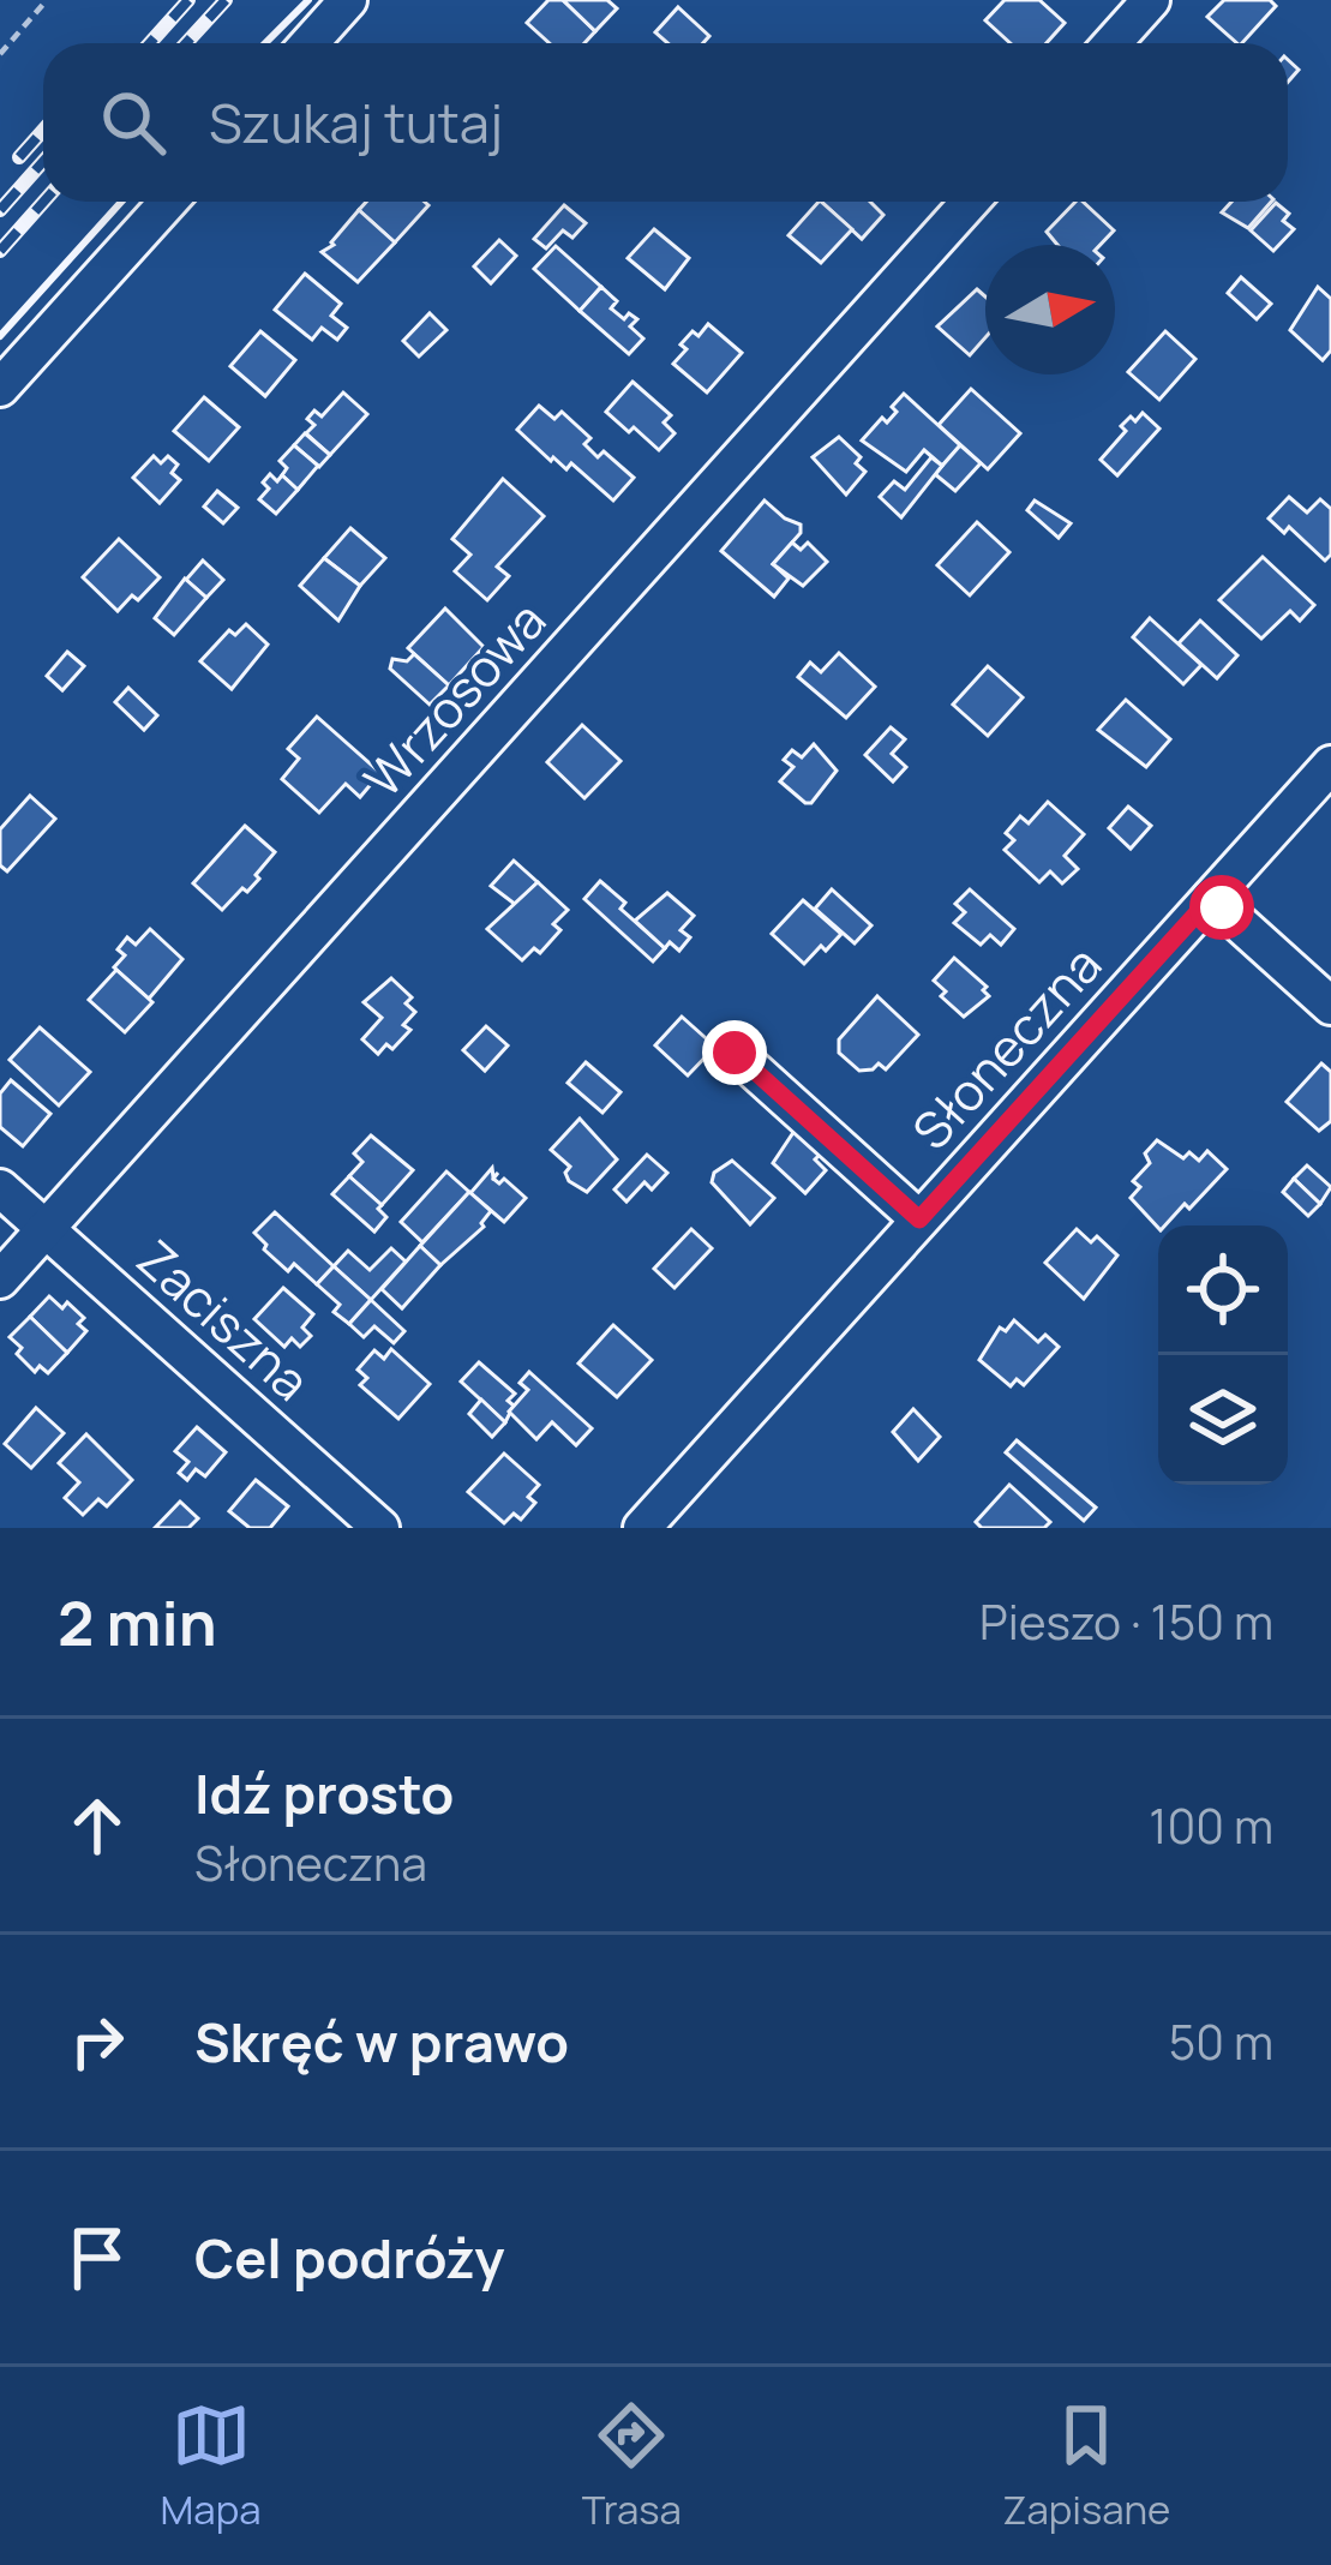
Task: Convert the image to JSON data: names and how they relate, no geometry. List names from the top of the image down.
{
  "streets": {
    "street": ["Wrzosowa", "Słoneczna", "Zaciszna"]
  },
  "crossings": [
    ["Wrzosowa", "Zaciszna"]
  ],
  "north": "right",
  "page": {
    "search": "Szukaj tutaj",
    "heading": ["2 min", "Pieszo · 150 m"],
    "list": [
      ["Idź prosto", "Słoneczna", "100 m"],
      ["Skręć w prawo", "50 m"],
      "Cel podróży"
    ],
    "nav": ["Mapa", "Trasa", "Zapisane"]
  }
}
